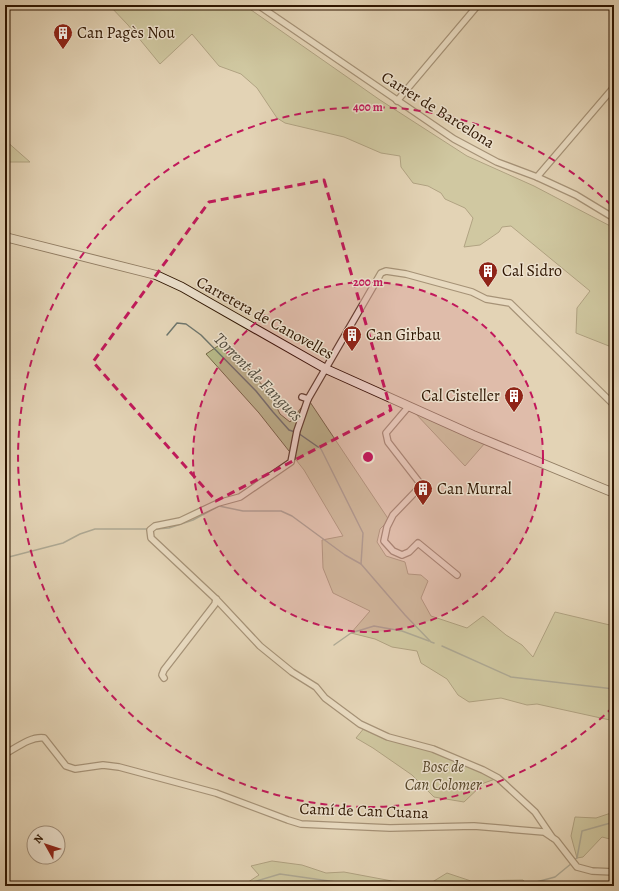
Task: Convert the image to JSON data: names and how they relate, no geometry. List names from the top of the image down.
{
  "streets": {
    "street": ["Carrer de Barcelona", "Carretera de Canovelles", "Camí de Can Cuana"]
  },
  "water": ["Torrent de Fangues"],
  "parks": ["Bosc de Can Colomer"],
  "places": {
    "building": [
      "Can Pagès Nou",
      "Cal Sidro",
      "Can Girbau",
      "Cal Cisteller",
      "Can Murral"
    ]
  },
  "north": "top left",
  "rings": ["400 m", "200 m"]
}
